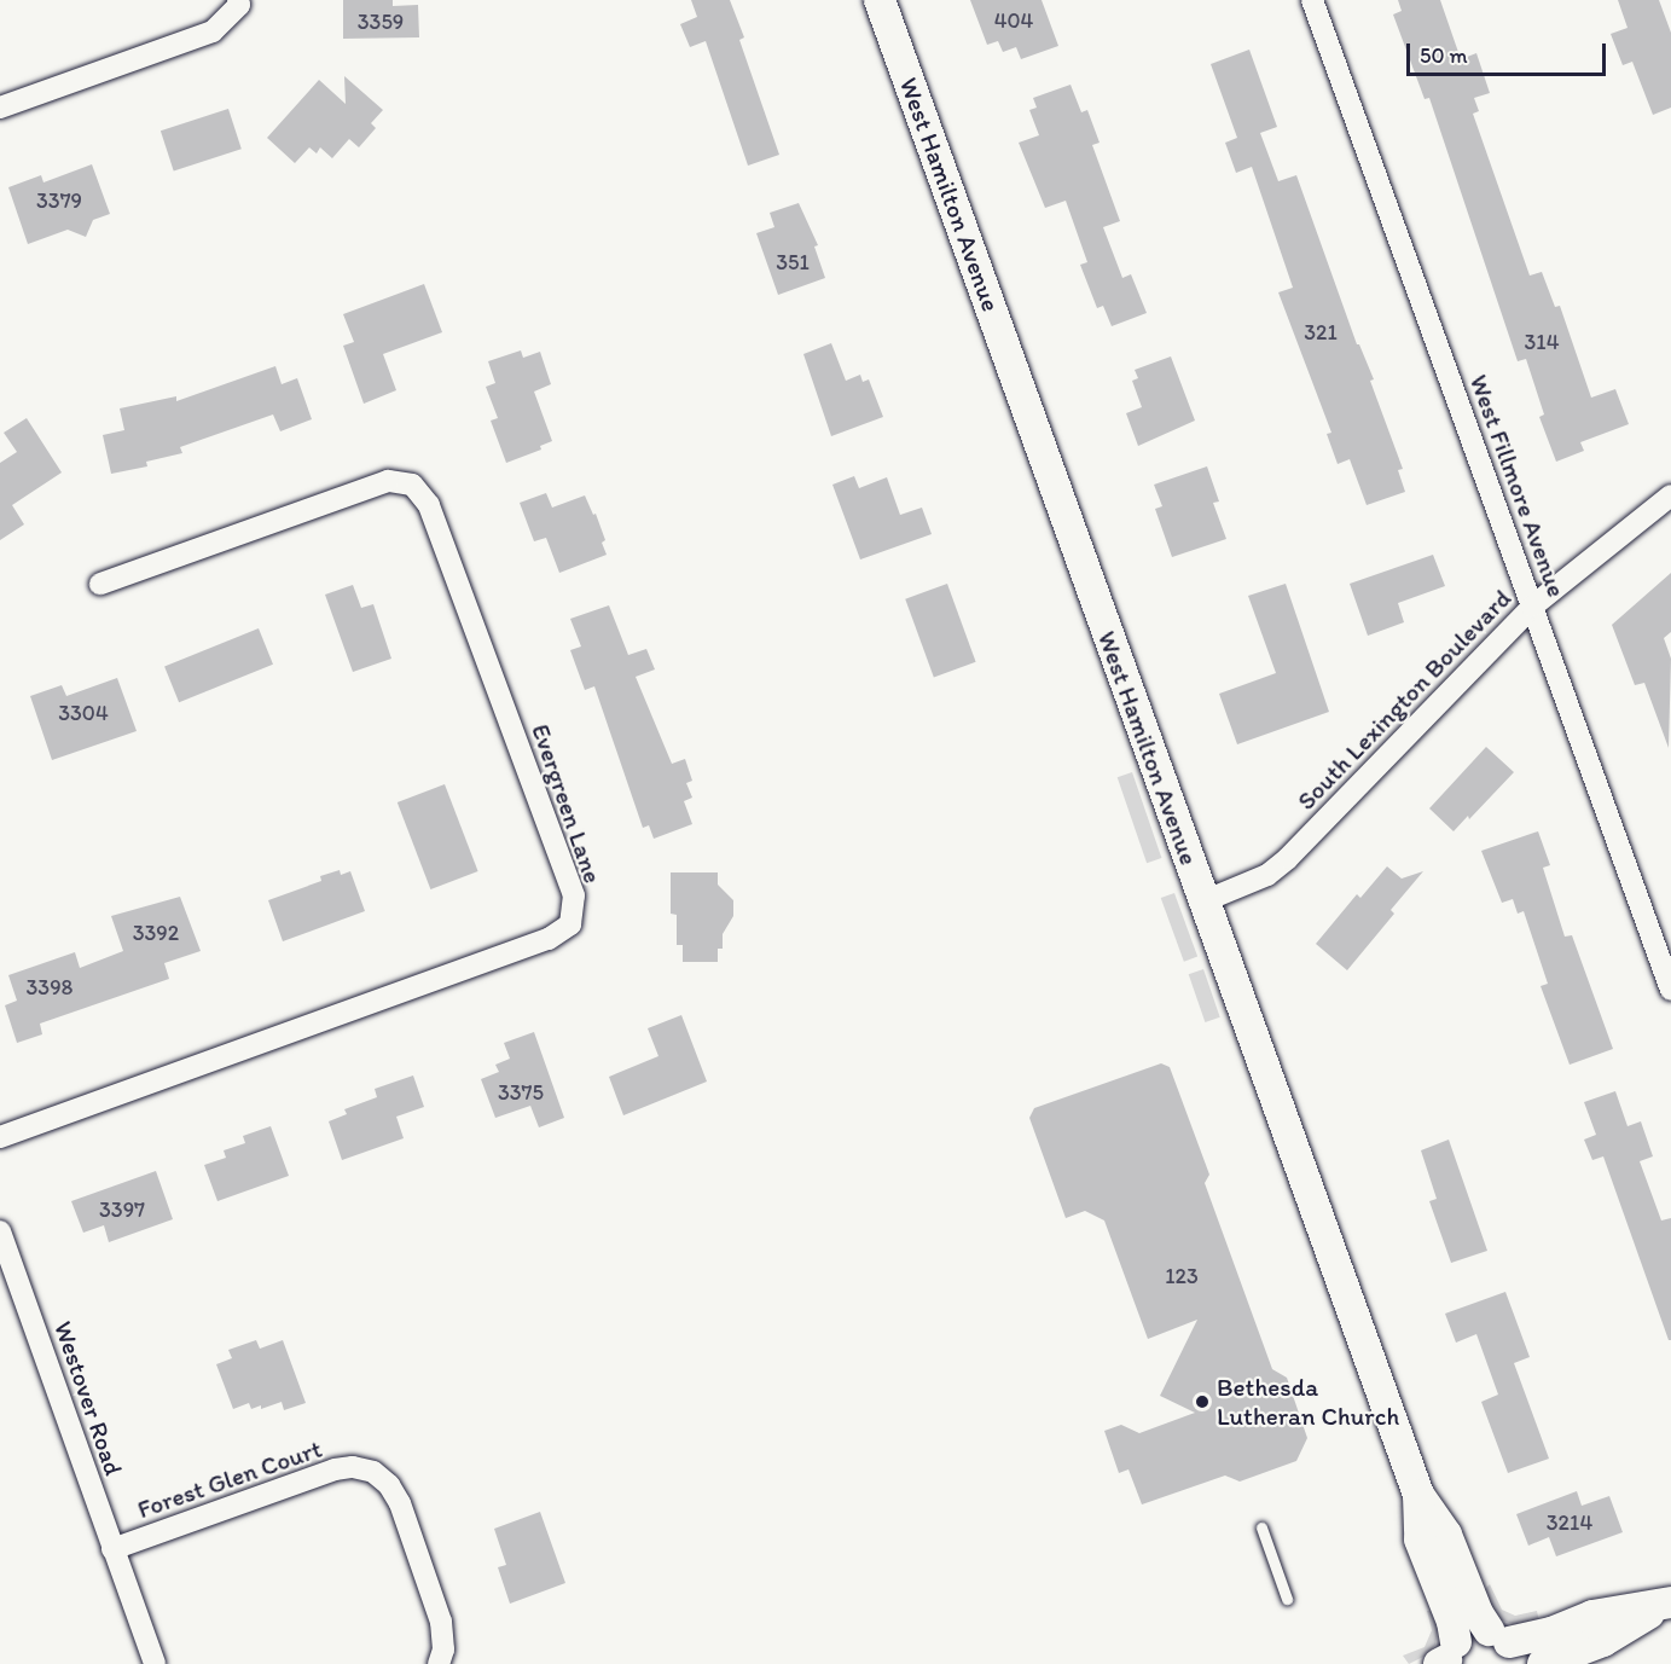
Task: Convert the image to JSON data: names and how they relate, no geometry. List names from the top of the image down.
{
  "streets": {
    "street": [
      "West Hamilton Avenue",
      "West Fillmore Avenue",
      "South Lexington Boulevard",
      "Evergreen Lane",
      "Westover Road",
      "Forest Glen Court"
    ]
  },
  "crossings": [
    ["West Hamilton Avenue", "South Lexington Boulevard"],
    ["West Fillmore Avenue", "South Lexington Boulevard"],
    ["Westover Road", "Forest Glen Court"]
  ],
  "places": ["Bethesda Lutheran Church"],
  "house_numbers": [
    "404",
    "3359",
    "3379",
    "351",
    "321",
    "314",
    "3304",
    "3392",
    "3398",
    "3375",
    "3397",
    "123",
    "3214"
  ],
  "scale_bar": "50 m"
}
